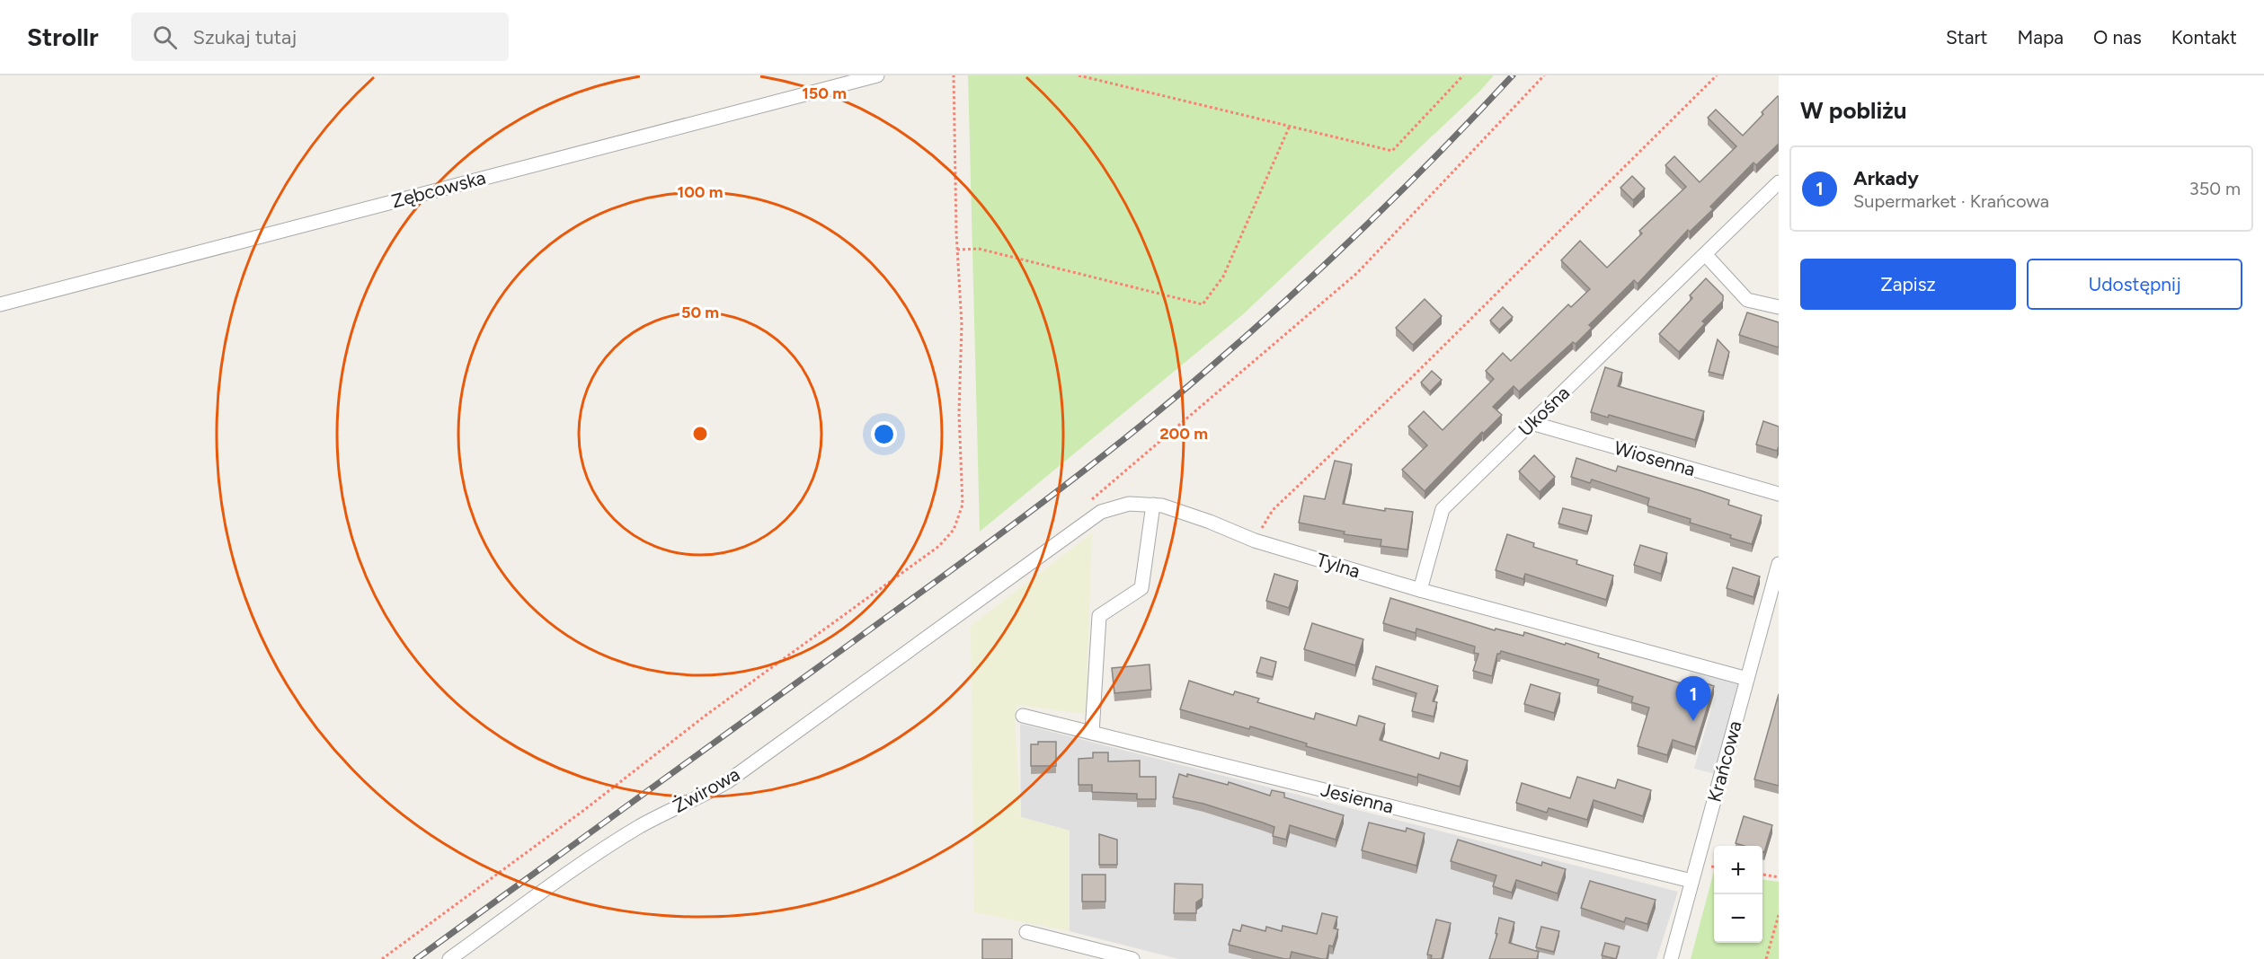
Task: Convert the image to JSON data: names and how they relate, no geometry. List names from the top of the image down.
{
  "streets": {
    "street": [
      "Zębcowska",
      "Ukośna",
      "Wiosenna",
      "Tylna",
      "Krańcowa",
      "Żwirowa",
      "Jesienna"
    ]
  },
  "crossings": [
    ["Ukośna", "Wiosenna"],
    ["Ukośna", "Tylna"],
    ["Tylna", "Krańcowa"],
    ["Tylna", "Żwirowa"],
    ["Krańcowa", "Jesienna"]
  ],
  "page": {
    "header": "Strollr",
    "search": "Szukaj tutaj",
    "nav": [
      "Start",
      "Mapa",
      "O nas",
      "Kontakt"
    ],
    "heading": "W pobliżu",
    "list": [
      {
        "mark": "1",
        "name": "Arkady",
        "note": "Supermarket · Krańcowa",
        "value": "350 m"
      }
    ],
    "buttons": ["Zapisz", "Udostępnij"],
    "pins": "1",
    "map_buttons": ["+", "−"]
  },
  "rings": [
    "150 m",
    "100 m",
    "50 m",
    "200 m"
  ]
}
